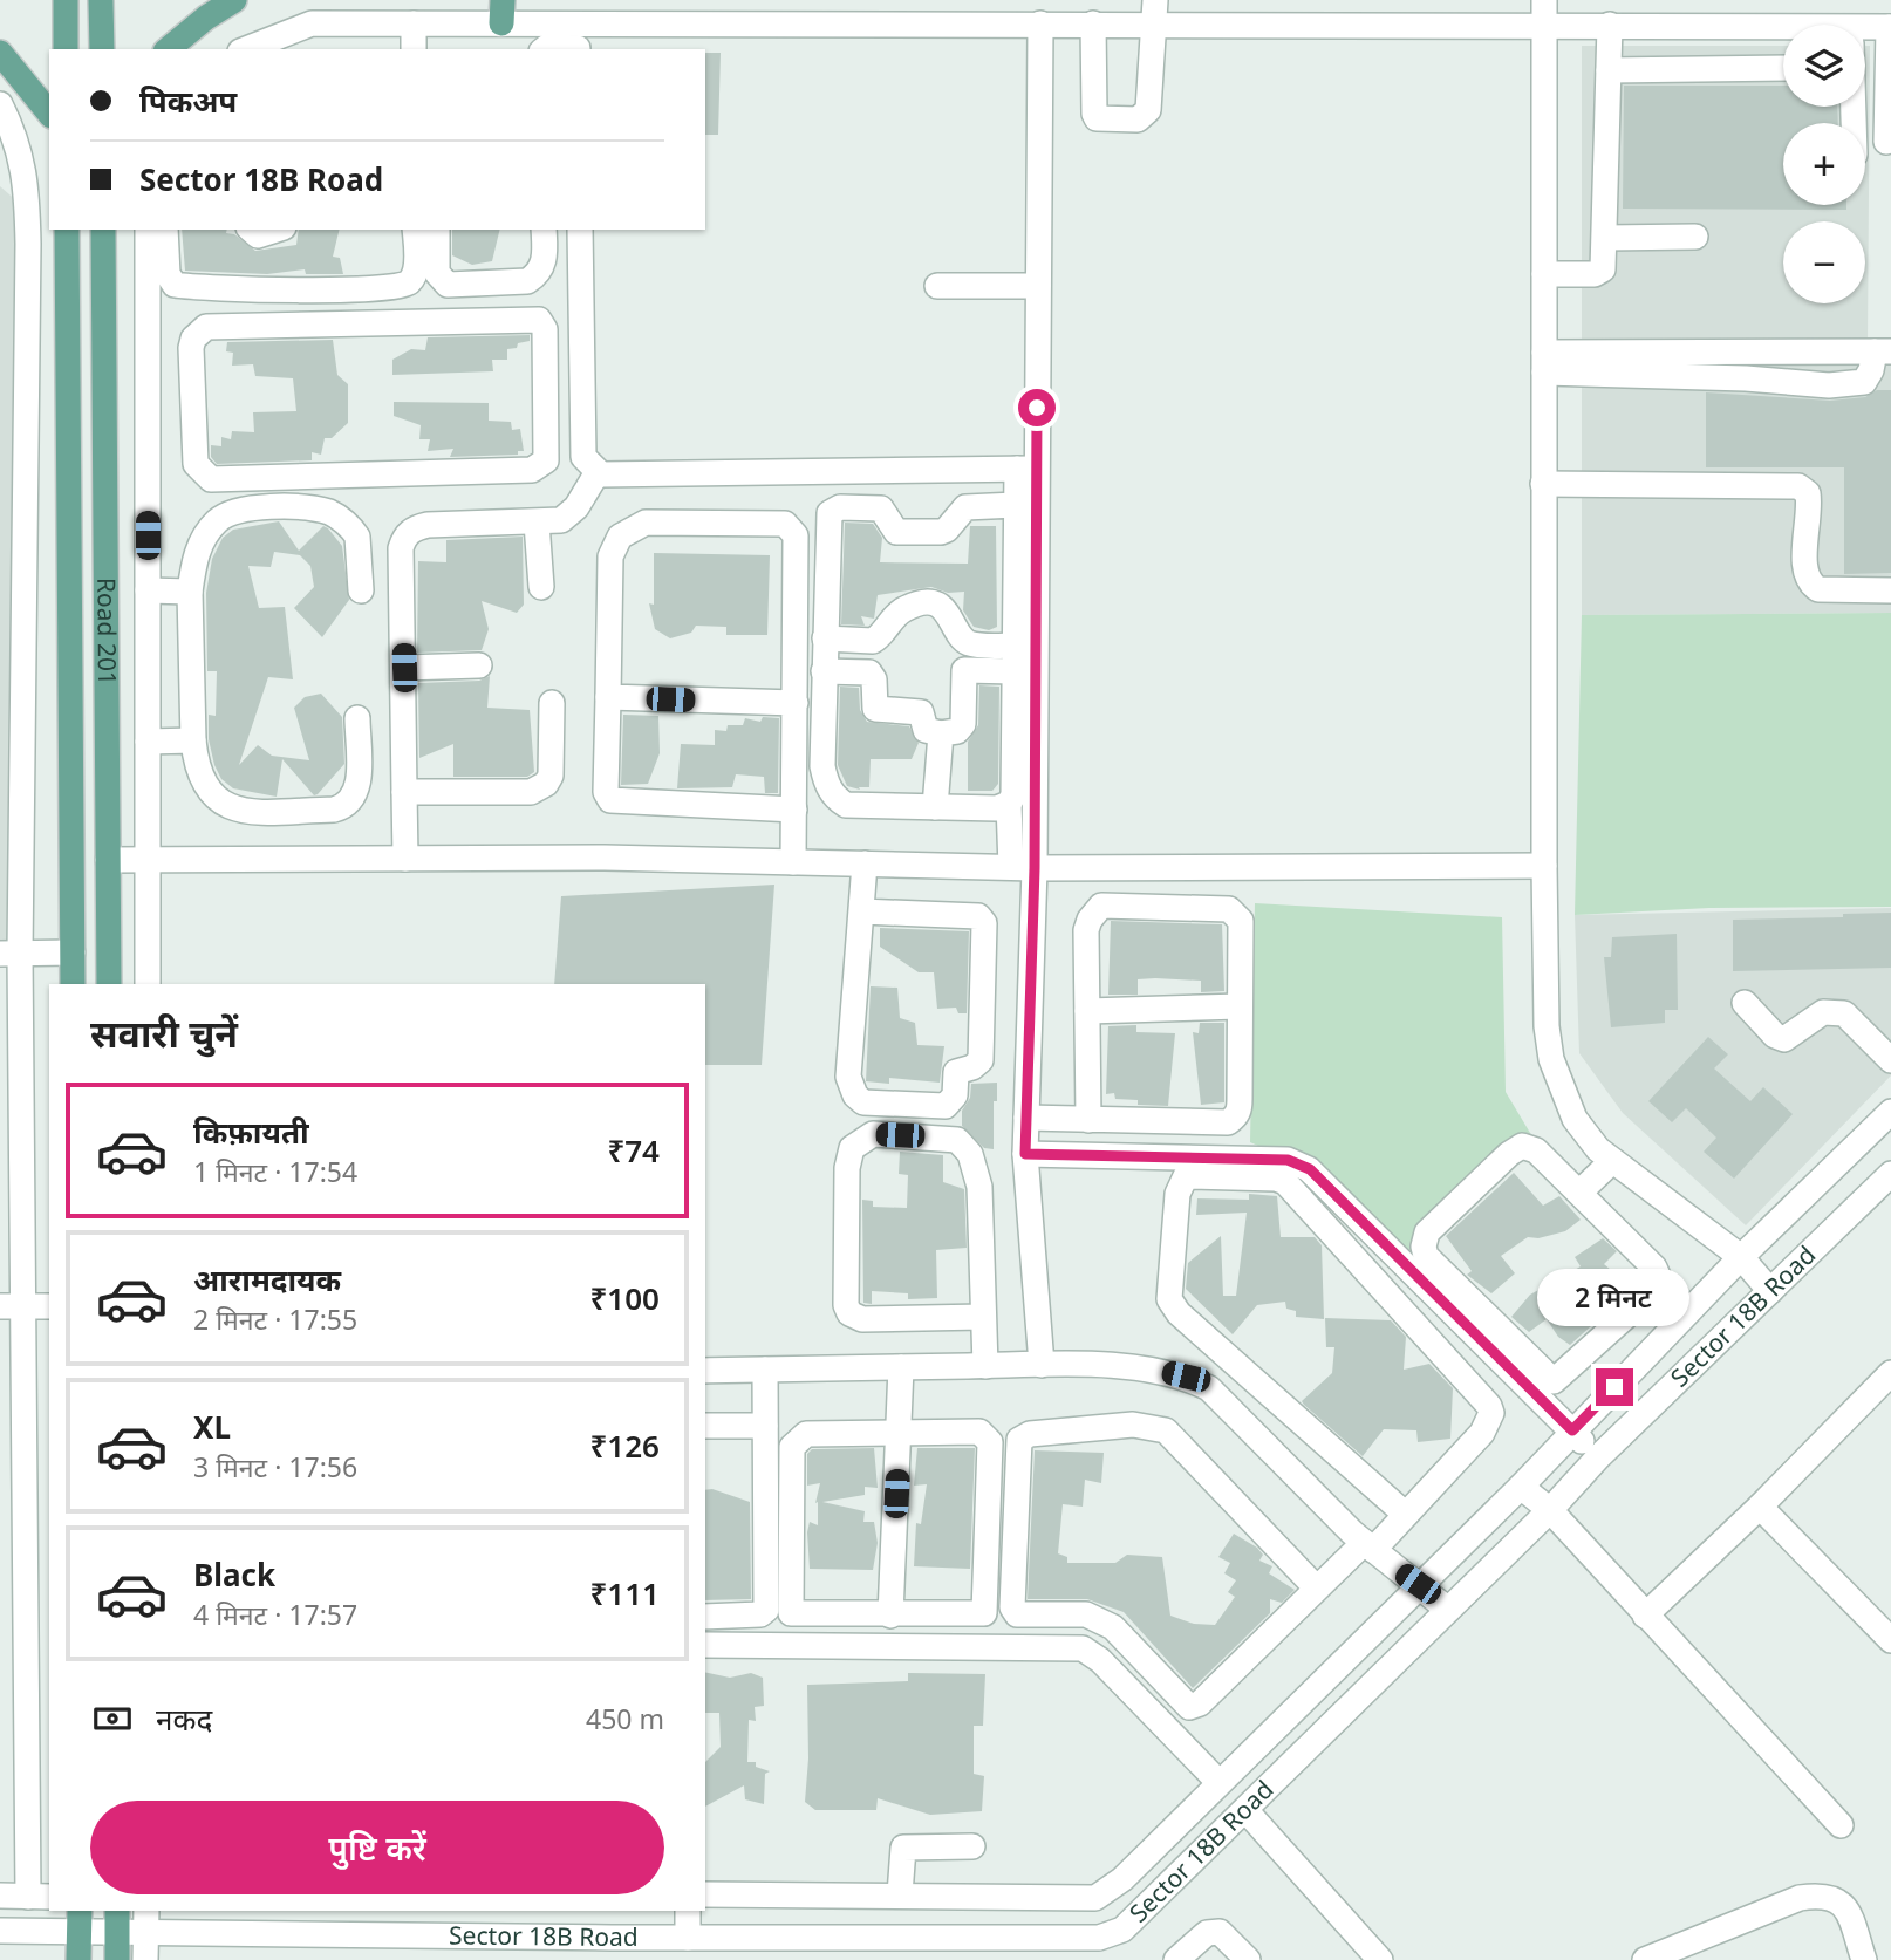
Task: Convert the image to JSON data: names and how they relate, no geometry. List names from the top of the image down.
{
  "streets": {
    "main road": ["Road 201"],
    "street": ["Sector 18B Road"]
  },
  "page": {
    "map_buttons": ["+", "−"],
    "banner": ["पिकअप", "Sector 18B Road"],
    "heading": "सवारी चुनें",
    "list": [
      {
        "name": "किफ़ायती",
        "note": "1 मिनट · 17:54",
        "value": "₹74"
      },
      {
        "name": "आरामदायक",
        "note": "2 मिनट · 17:55",
        "value": "₹100"
      },
      {
        "name": "XL",
        "note": "3 मिनट · 17:56",
        "value": "₹126"
      },
      {
        "name": "Black",
        "note": "4 मिनट · 17:57",
        "value": "₹111"
      }
    ],
    "bubble": "2 मिनट",
    "pay": ["नकद", "450 m"],
    "buttons": "पुष्टि करें"
  }
}
